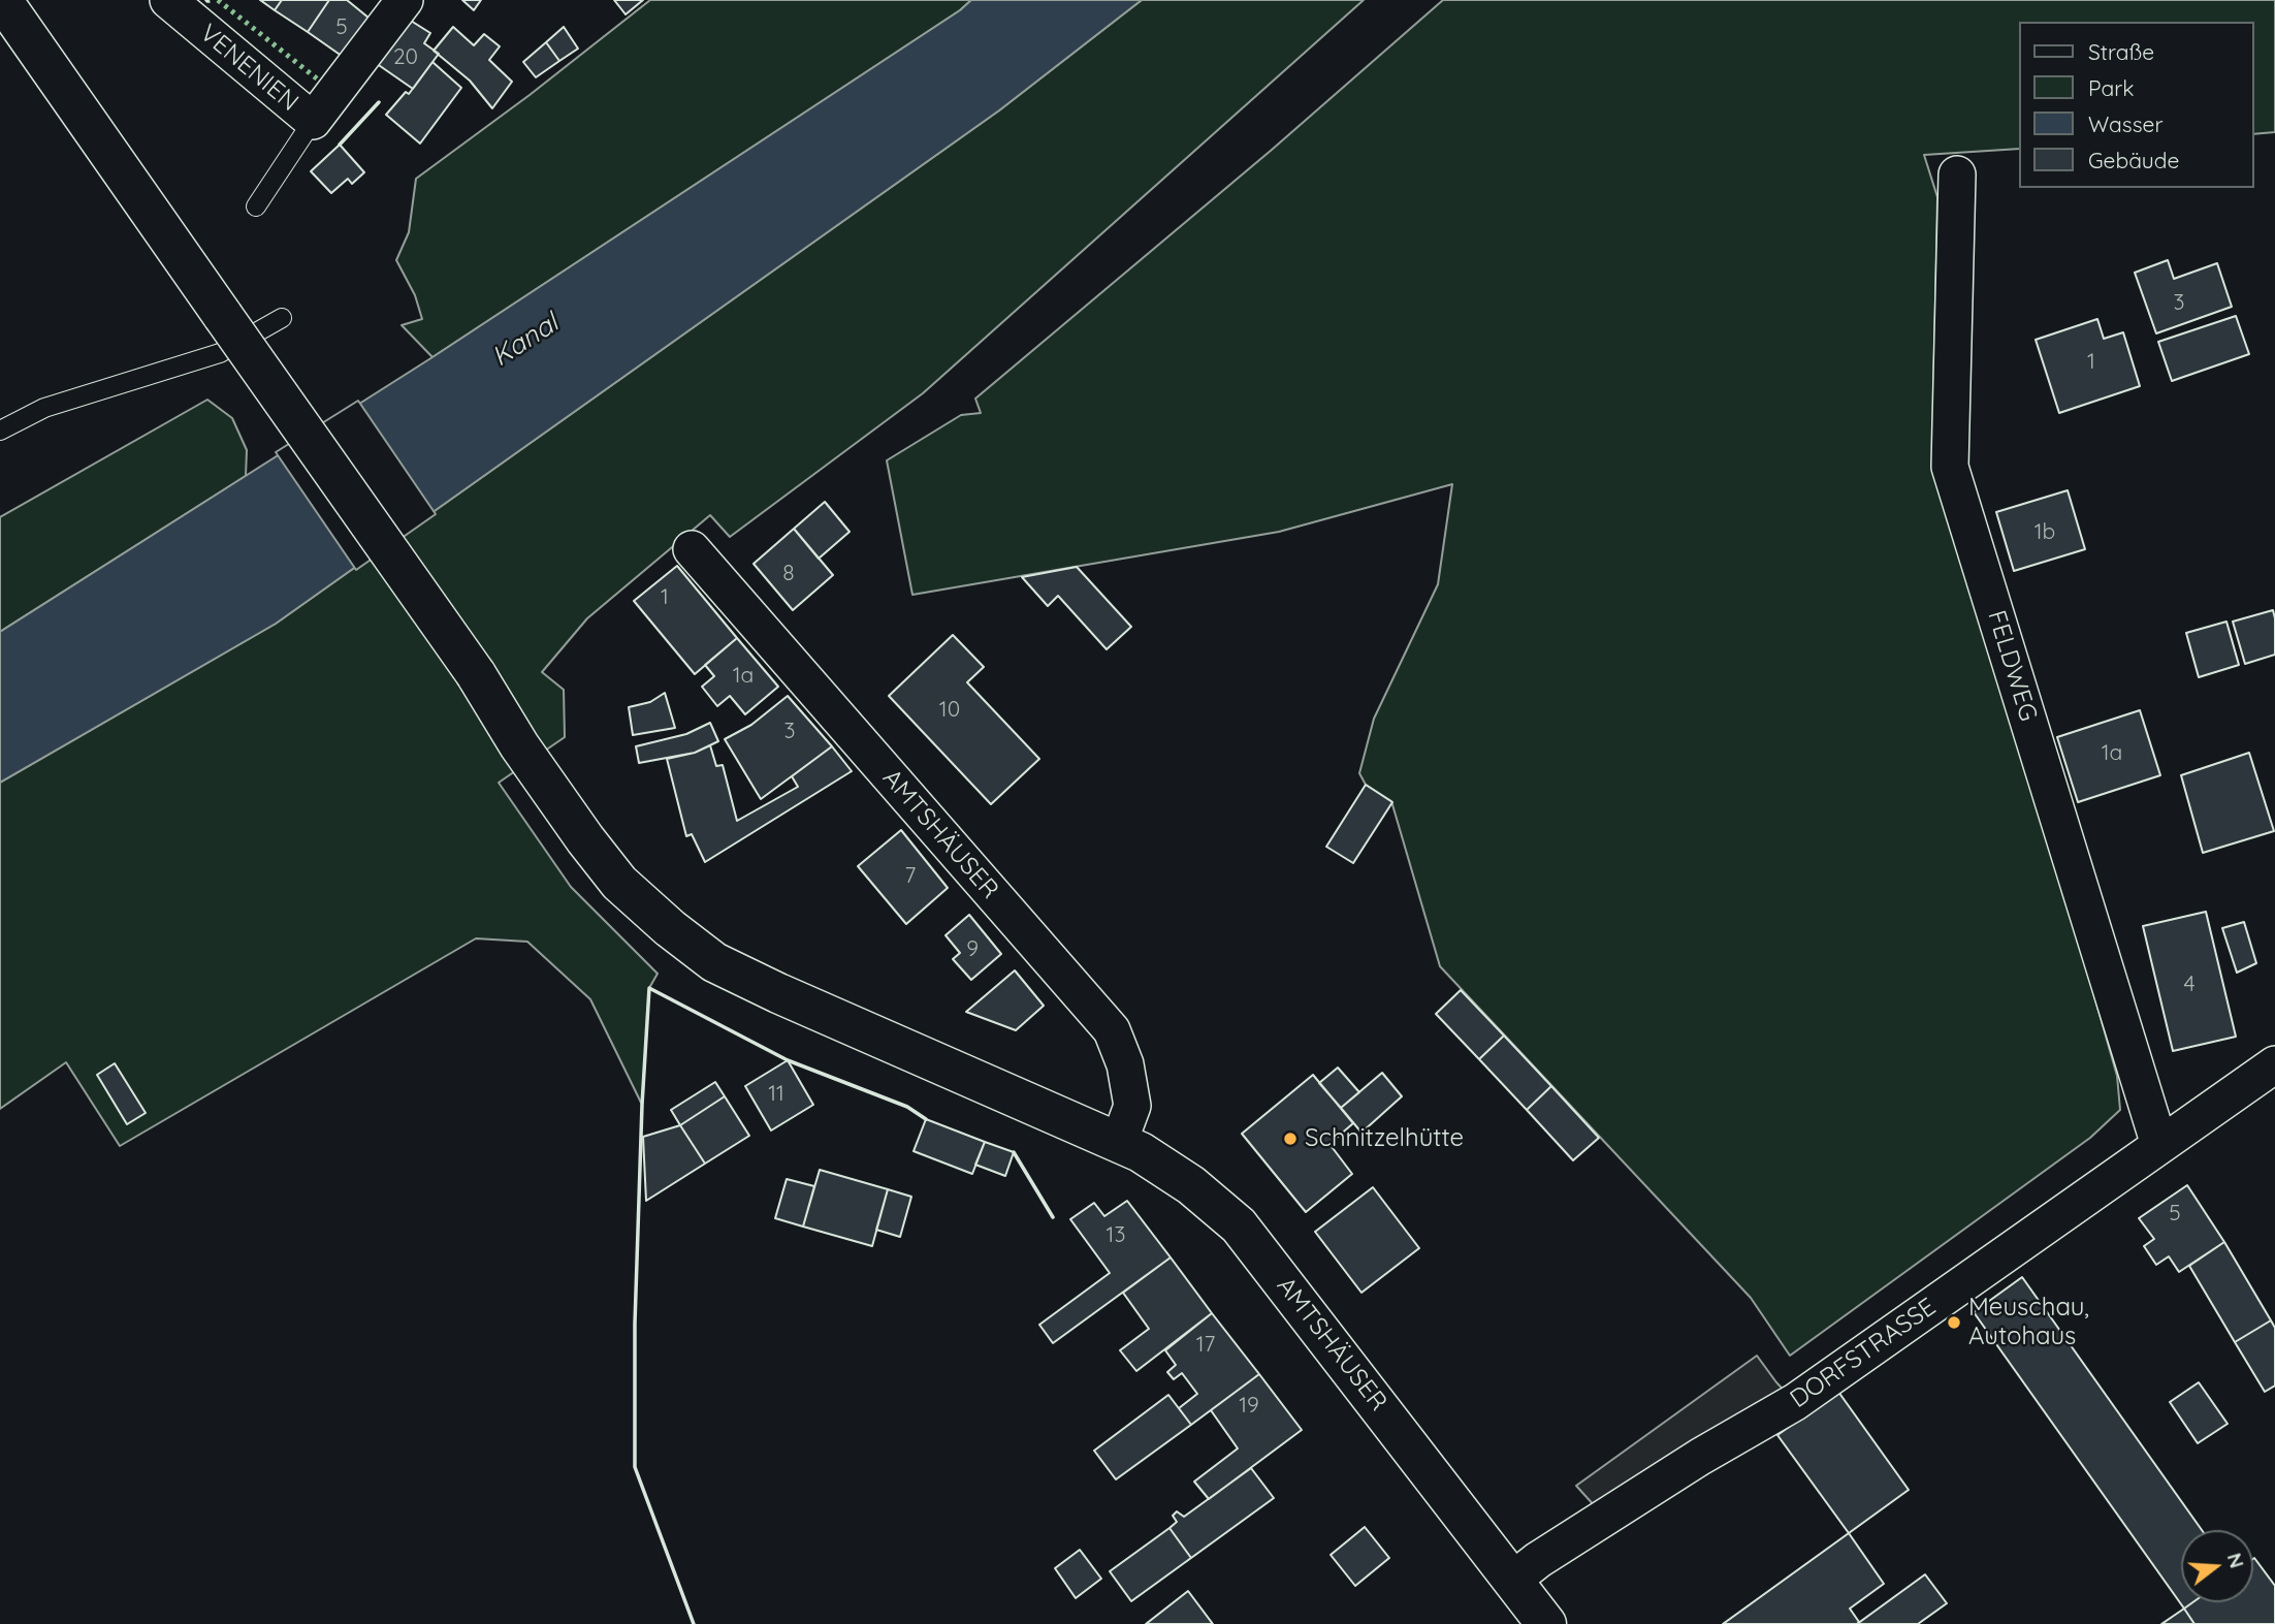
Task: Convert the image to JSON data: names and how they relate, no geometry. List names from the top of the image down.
{
  "streets": {
    "main road": ["AMTSHÄUSER"],
    "street": ["VENENIEN", "FELDWEG", "DORFSTRASSE"]
  },
  "crossings": [
    ["FELDWEG", "DORFSTRASSE"],
    ["AMTSHÄUSER", "DORFSTRASSE"]
  ],
  "water": ["Kanal"],
  "places": ["Schnitzelhütte", "Meuschau, Autohaus"],
  "house_numbers": [
    "5",
    "20",
    "3",
    "1",
    "1b",
    "8",
    "1",
    "1a",
    "10",
    "3",
    "1a",
    "7",
    "9",
    "4",
    "11",
    "5",
    "13",
    "17",
    "19"
  ],
  "legend": [
    "Straße",
    "Park",
    "Wasser",
    "Gebäude"
  ],
  "north": "right"
}
